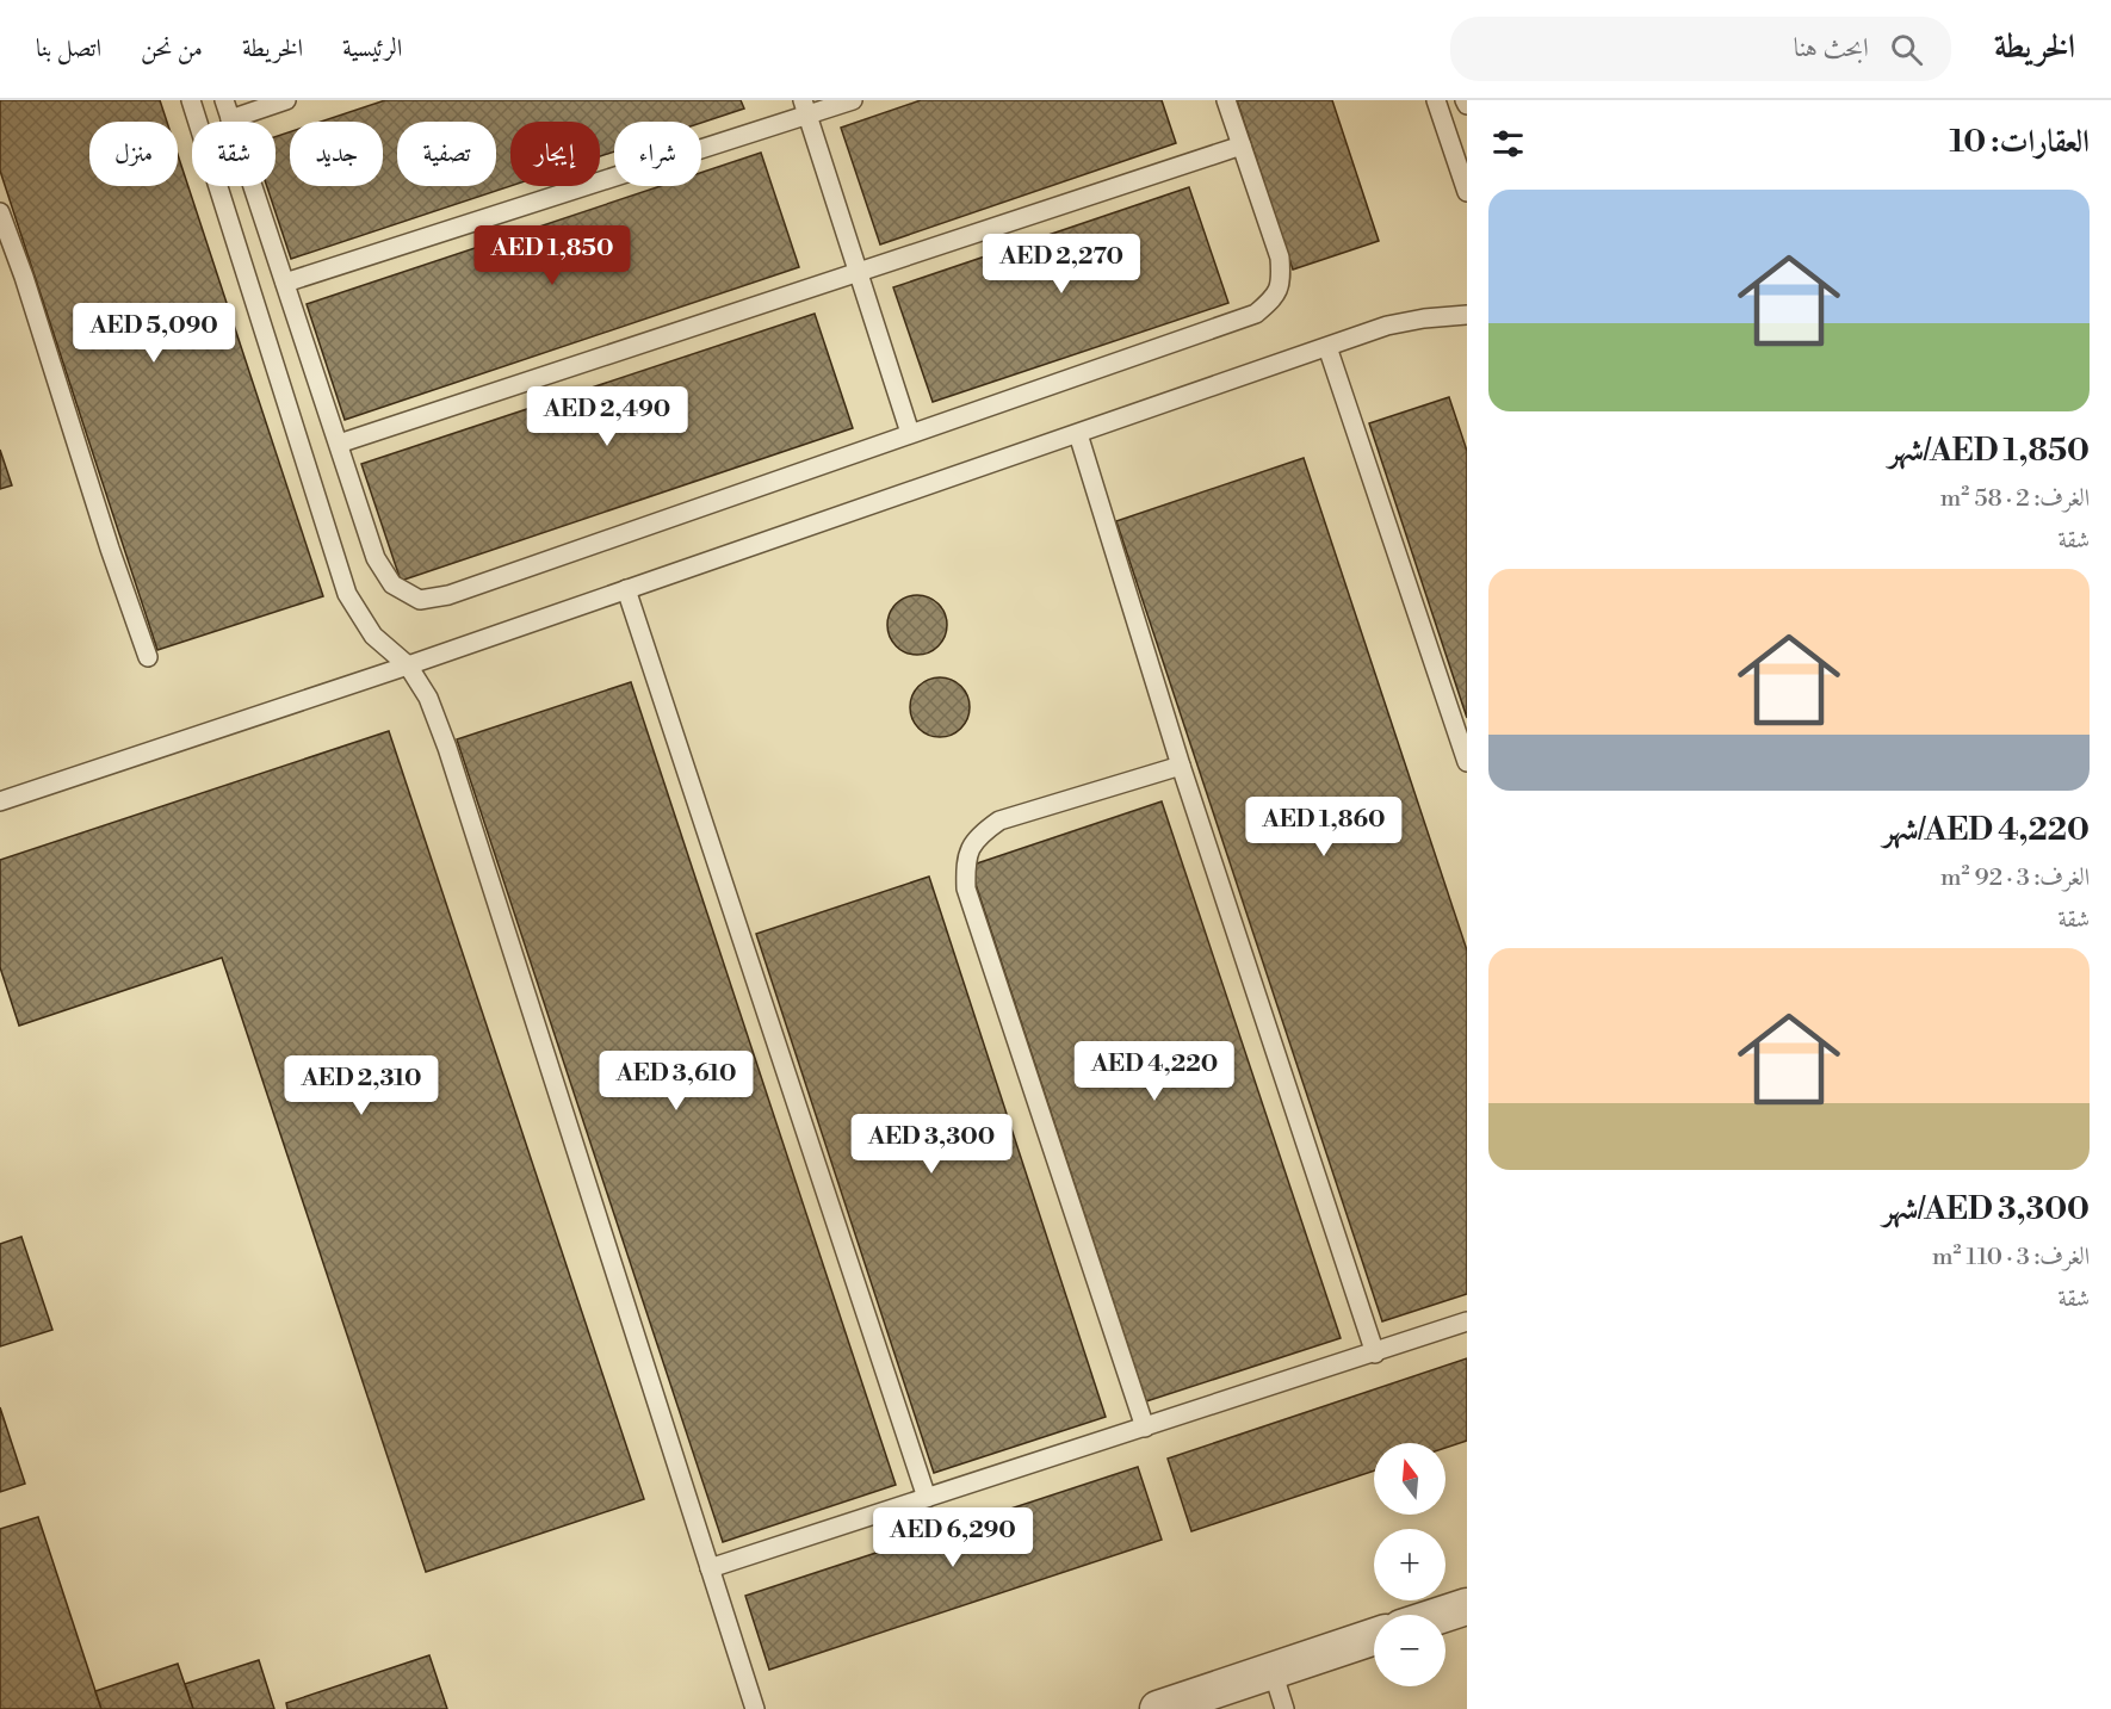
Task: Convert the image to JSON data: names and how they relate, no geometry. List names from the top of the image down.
{
  "north": "top",
  "page": {
    "header": "الخريطة",
    "search": "ابحث هنا",
    "nav": [
      "الرئيسية",
      "الخريطة",
      "من نحن",
      "اتصل بنا"
    ],
    "heading": "العقارات: 10",
    "chip": [
      "شراء",
      "إيجار",
      "تصفية",
      "جديد",
      "شقة",
      "منزل"
    ],
    "list": [
      {
        "name": "AED 1,850/شهر",
        "note": "الغرف: 2 · 58 m² · شقة"
      },
      {
        "name": "AED 4,220/شهر",
        "note": "الغرف: 3 · 92 m² · شقة"
      },
      {
        "name": "AED 3,300/شهر",
        "note": "الغرف: 3 · 110 m² · شقة"
      }
    ],
    "price": [
      "AED 1,850",
      "AED 2,270",
      "AED 5,090",
      "AED 2,490",
      "AED 1,860",
      "AED 4,220",
      "AED 3,610",
      "AED 2,310",
      "AED 3,300",
      "AED 6,290"
    ],
    "map_buttons": ["+", "−"]
  }
}
